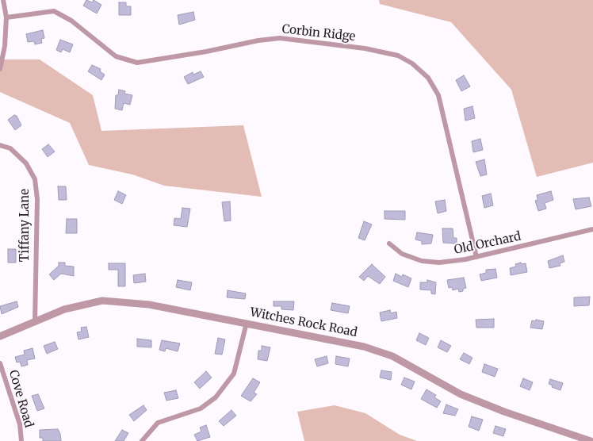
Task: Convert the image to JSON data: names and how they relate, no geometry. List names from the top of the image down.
{
  "streets": {
    "street": [
      "Corbin Ridge",
      "Tiffany Lane",
      "Old Orchard",
      "Witches Rock Road",
      "Cove Road"
    ]
  },
  "crossings": [
    ["Corbin Ridge", "Old Orchard"],
    ["Tiffany Lane", "Witches Rock Road"]
  ]
}
